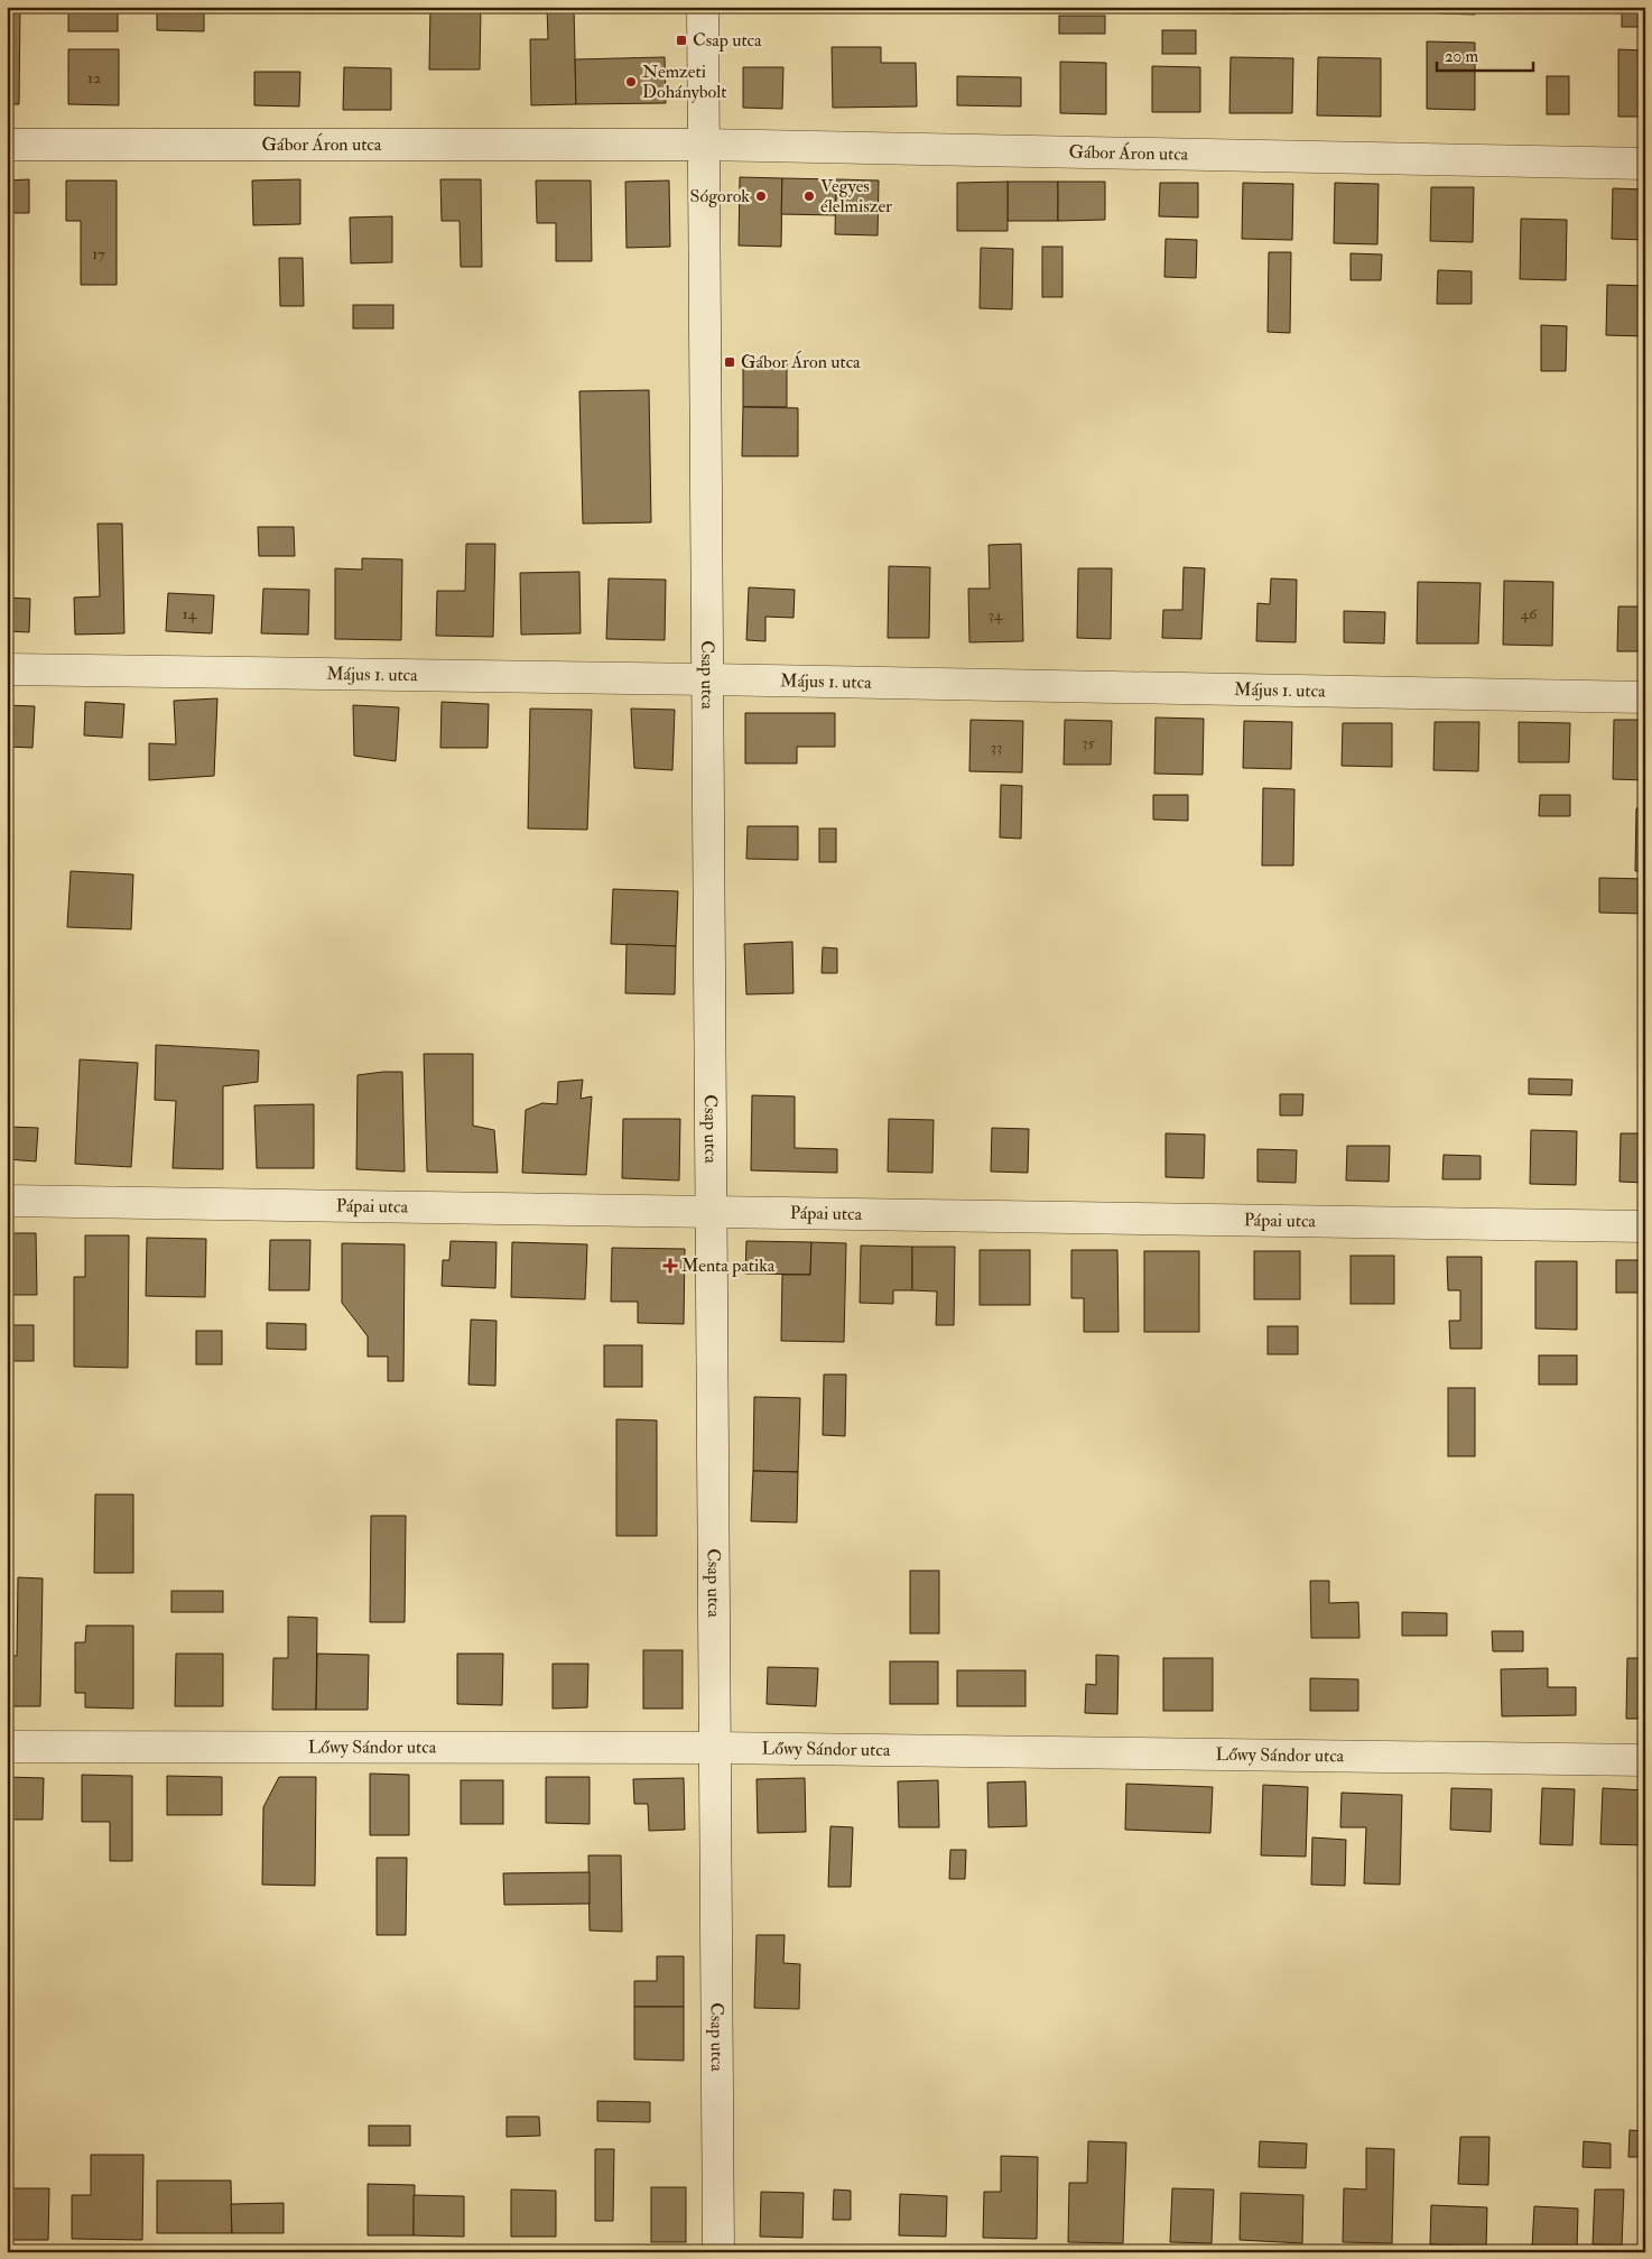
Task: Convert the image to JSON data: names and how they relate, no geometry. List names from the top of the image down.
{
  "streets": {
    "street": [
      "Gábor Áron utca",
      "Május 1. utca",
      "Csap utca",
      "Pápai utca",
      "Lőwy Sándor utca"
    ]
  },
  "crossings": [
    ["Gábor Áron utca", "Csap utca"],
    ["Május 1. utca", "Csap utca"],
    ["Csap utca", "Pápai utca"],
    ["Csap utca", "Lőwy Sándor utca"]
  ],
  "places": {
    "transit": ["Csap utca", "Gábor Áron utca"],
    "other": ["Nemzeti Dohánybolt", "Sógorok", "Vegyes élelmiszer"],
    "health": ["Menta patika"]
  },
  "house_numbers": [
    "12",
    "17",
    "14",
    "46",
    "34",
    "35",
    "33"
  ],
  "scale_bar": "20 m"
}
